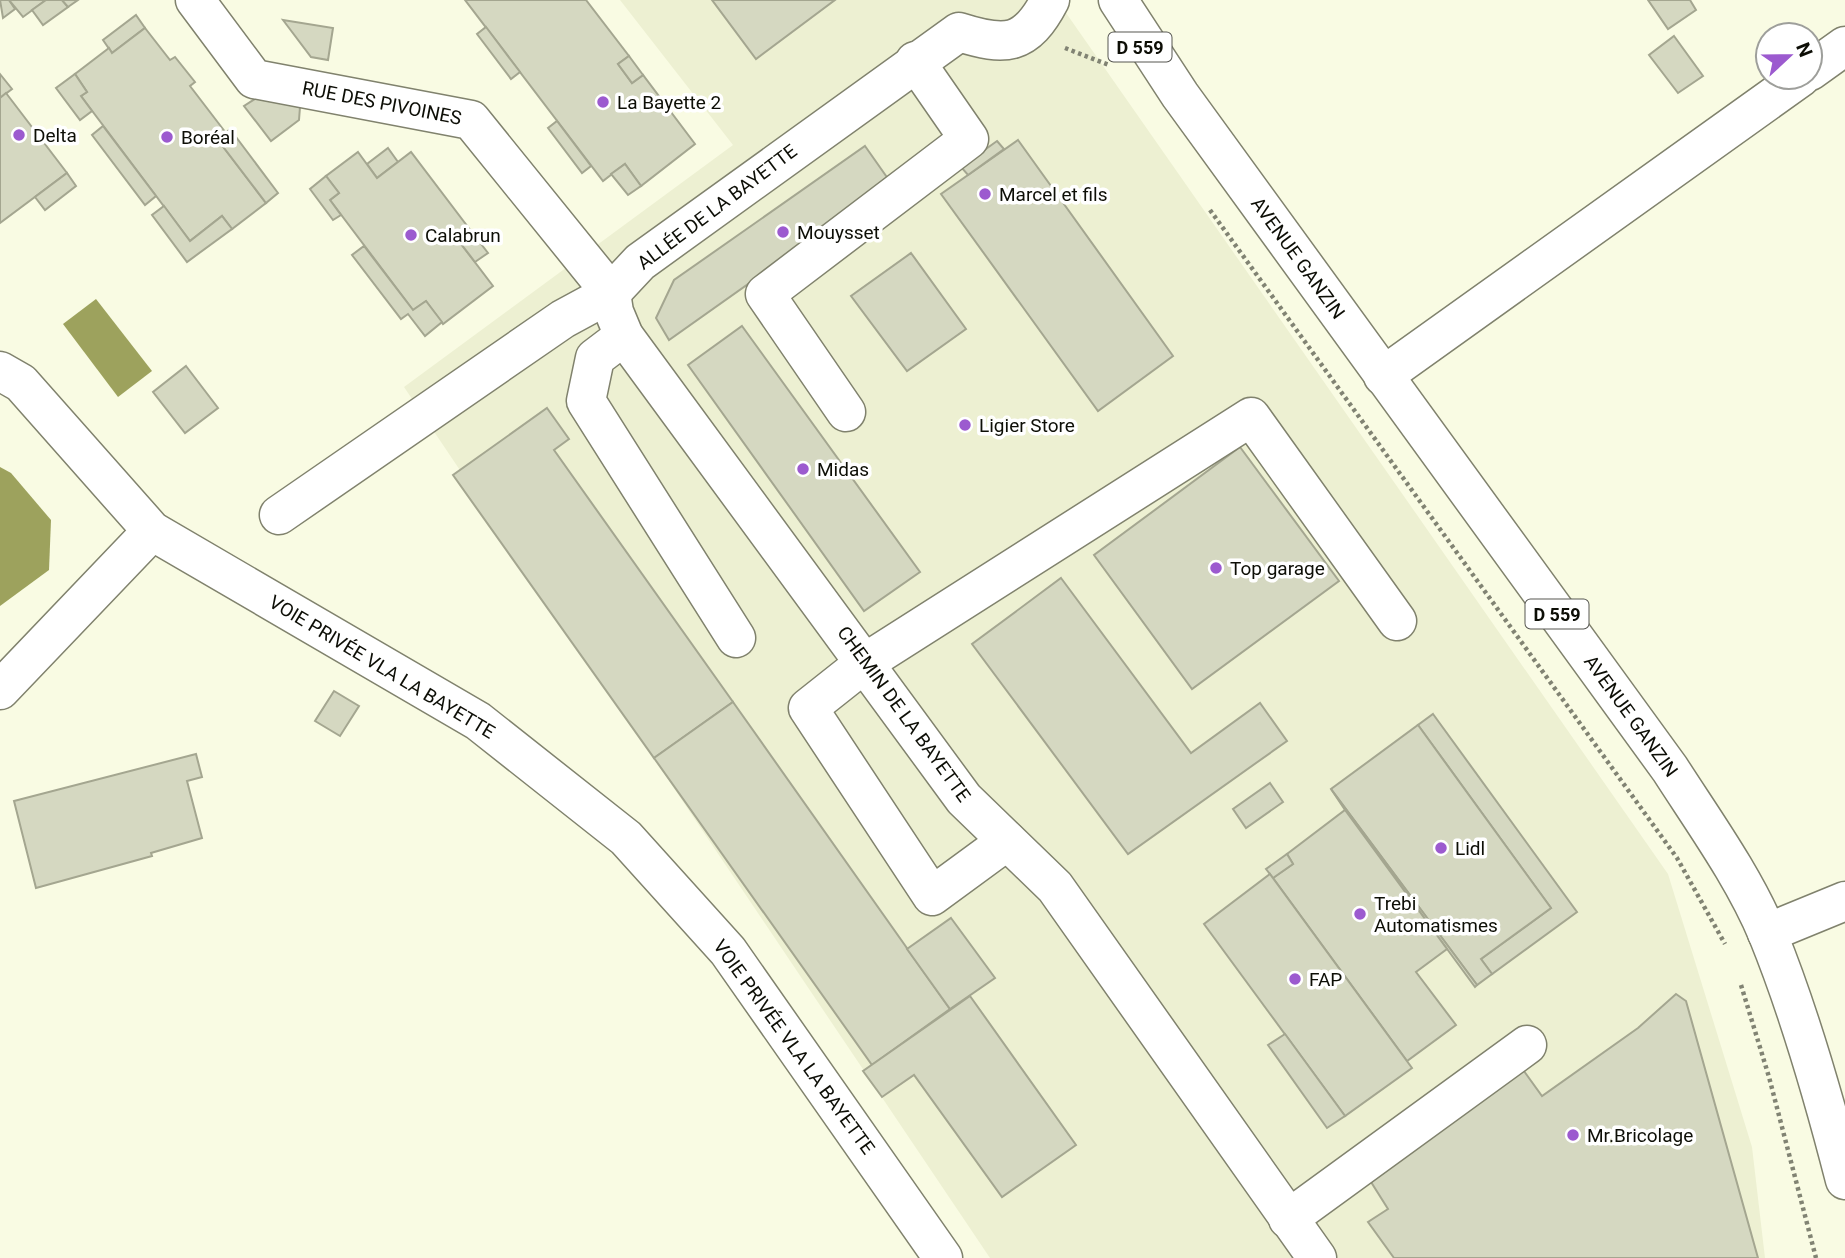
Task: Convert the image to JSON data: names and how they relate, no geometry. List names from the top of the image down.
{
  "streets": {
    "street": [
      "D 559",
      "RUE DES PIVOINES",
      "ALLÉE DE LA BAYETTE",
      "AVENUE GANZIN",
      "VOIE PRIVÉE VLA LA BAYETTE",
      "CHEMIN DE LA BAYETTE"
    ]
  },
  "crossings": [
    ["RUE DES PIVOINES", "ALLÉE DE LA BAYETTE"],
    ["RUE DES PIVOINES", "CHEMIN DE LA BAYETTE"],
    ["ALLÉE DE LA BAYETTE", "CHEMIN DE LA BAYETTE"]
  ],
  "places": [
    "La Bayette 2",
    "Delta",
    "Boréal",
    "Marcel et fils",
    "Mouysset",
    "Calabrun",
    "Ligier Store",
    "Midas",
    "Top garage",
    "Lidl",
    "Trebi Automatismes",
    "FAP",
    "Mr.Bricolage"
  ],
  "north": "right"
}
